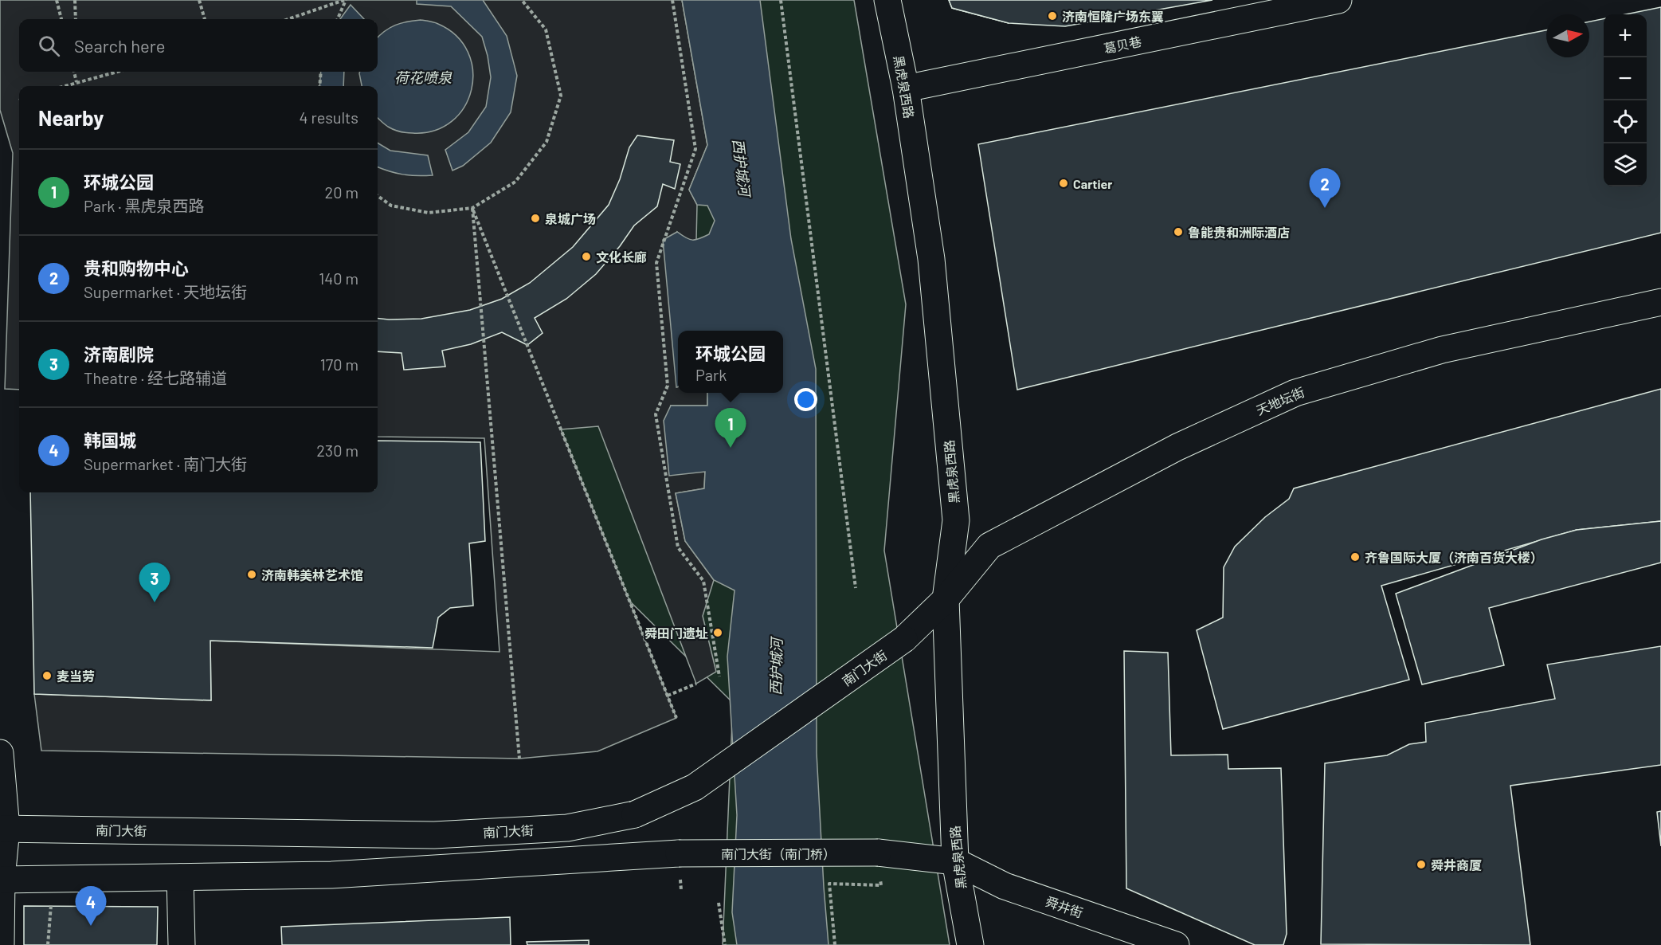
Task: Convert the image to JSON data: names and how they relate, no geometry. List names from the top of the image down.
{
  "streets": {
    "main road": [
      "葛贝巷",
      "黑虎泉西路",
      "天地坛街",
      "南门大街",
      "南门大街（南门桥）",
      "舜井街"
    ]
  },
  "crossings": [
    ["葛贝巷", "黑虎泉西路"],
    ["黑虎泉西路", "天地坛街"],
    ["黑虎泉西路", "南门大街"],
    ["黑虎泉西路", "舜井街"],
    ["天地坛街", "南门大街"]
  ],
  "water": ["荷花喷泉", "西护城河"],
  "places": [
    "济南恒隆广场东翼",
    "Cartier",
    "泉城广场",
    "鲁能贵和洲际酒店",
    "文化长廊",
    "齐鲁国际大厦（济南百货大楼）",
    "济南韩美林艺术馆",
    "舜田门遗址",
    "麦当劳",
    "舜井商厦"
  ],
  "north": "right",
  "page": {
    "map_buttons": ["+", "−"],
    "search": "Search here",
    "heading": ["Nearby", "4 results"],
    "list": [
      {
        "mark": "1",
        "name": "环城公园",
        "note": "Park · 黑虎泉西路",
        "value": "20 m"
      },
      {
        "mark": "2",
        "name": "贵和购物中心",
        "note": "Supermarket · 天地坛街",
        "value": "140 m"
      },
      {
        "mark": "3",
        "name": "济南剧院",
        "note": "Theatre · 经七路辅道",
        "value": "170 m"
      },
      {
        "mark": "4",
        "name": "韩国城",
        "note": "Supermarket · 南门大街",
        "value": "230 m"
      }
    ],
    "pins": [
      "2",
      "1",
      "3",
      "4"
    ],
    "popup": ["环城公园", "Park"]
  }
}
